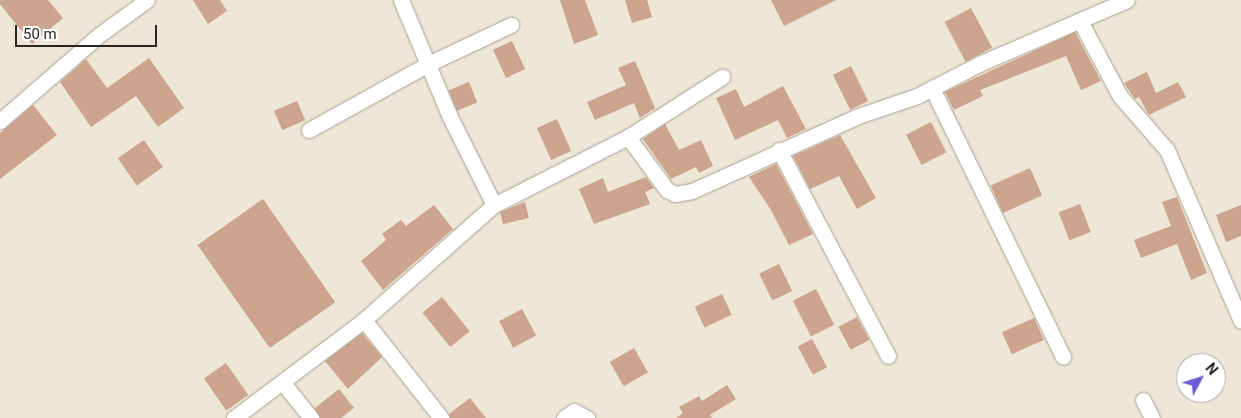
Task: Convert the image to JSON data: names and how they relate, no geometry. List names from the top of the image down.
{
  "scale_bar": "50 m",
  "north": "top right"
}
